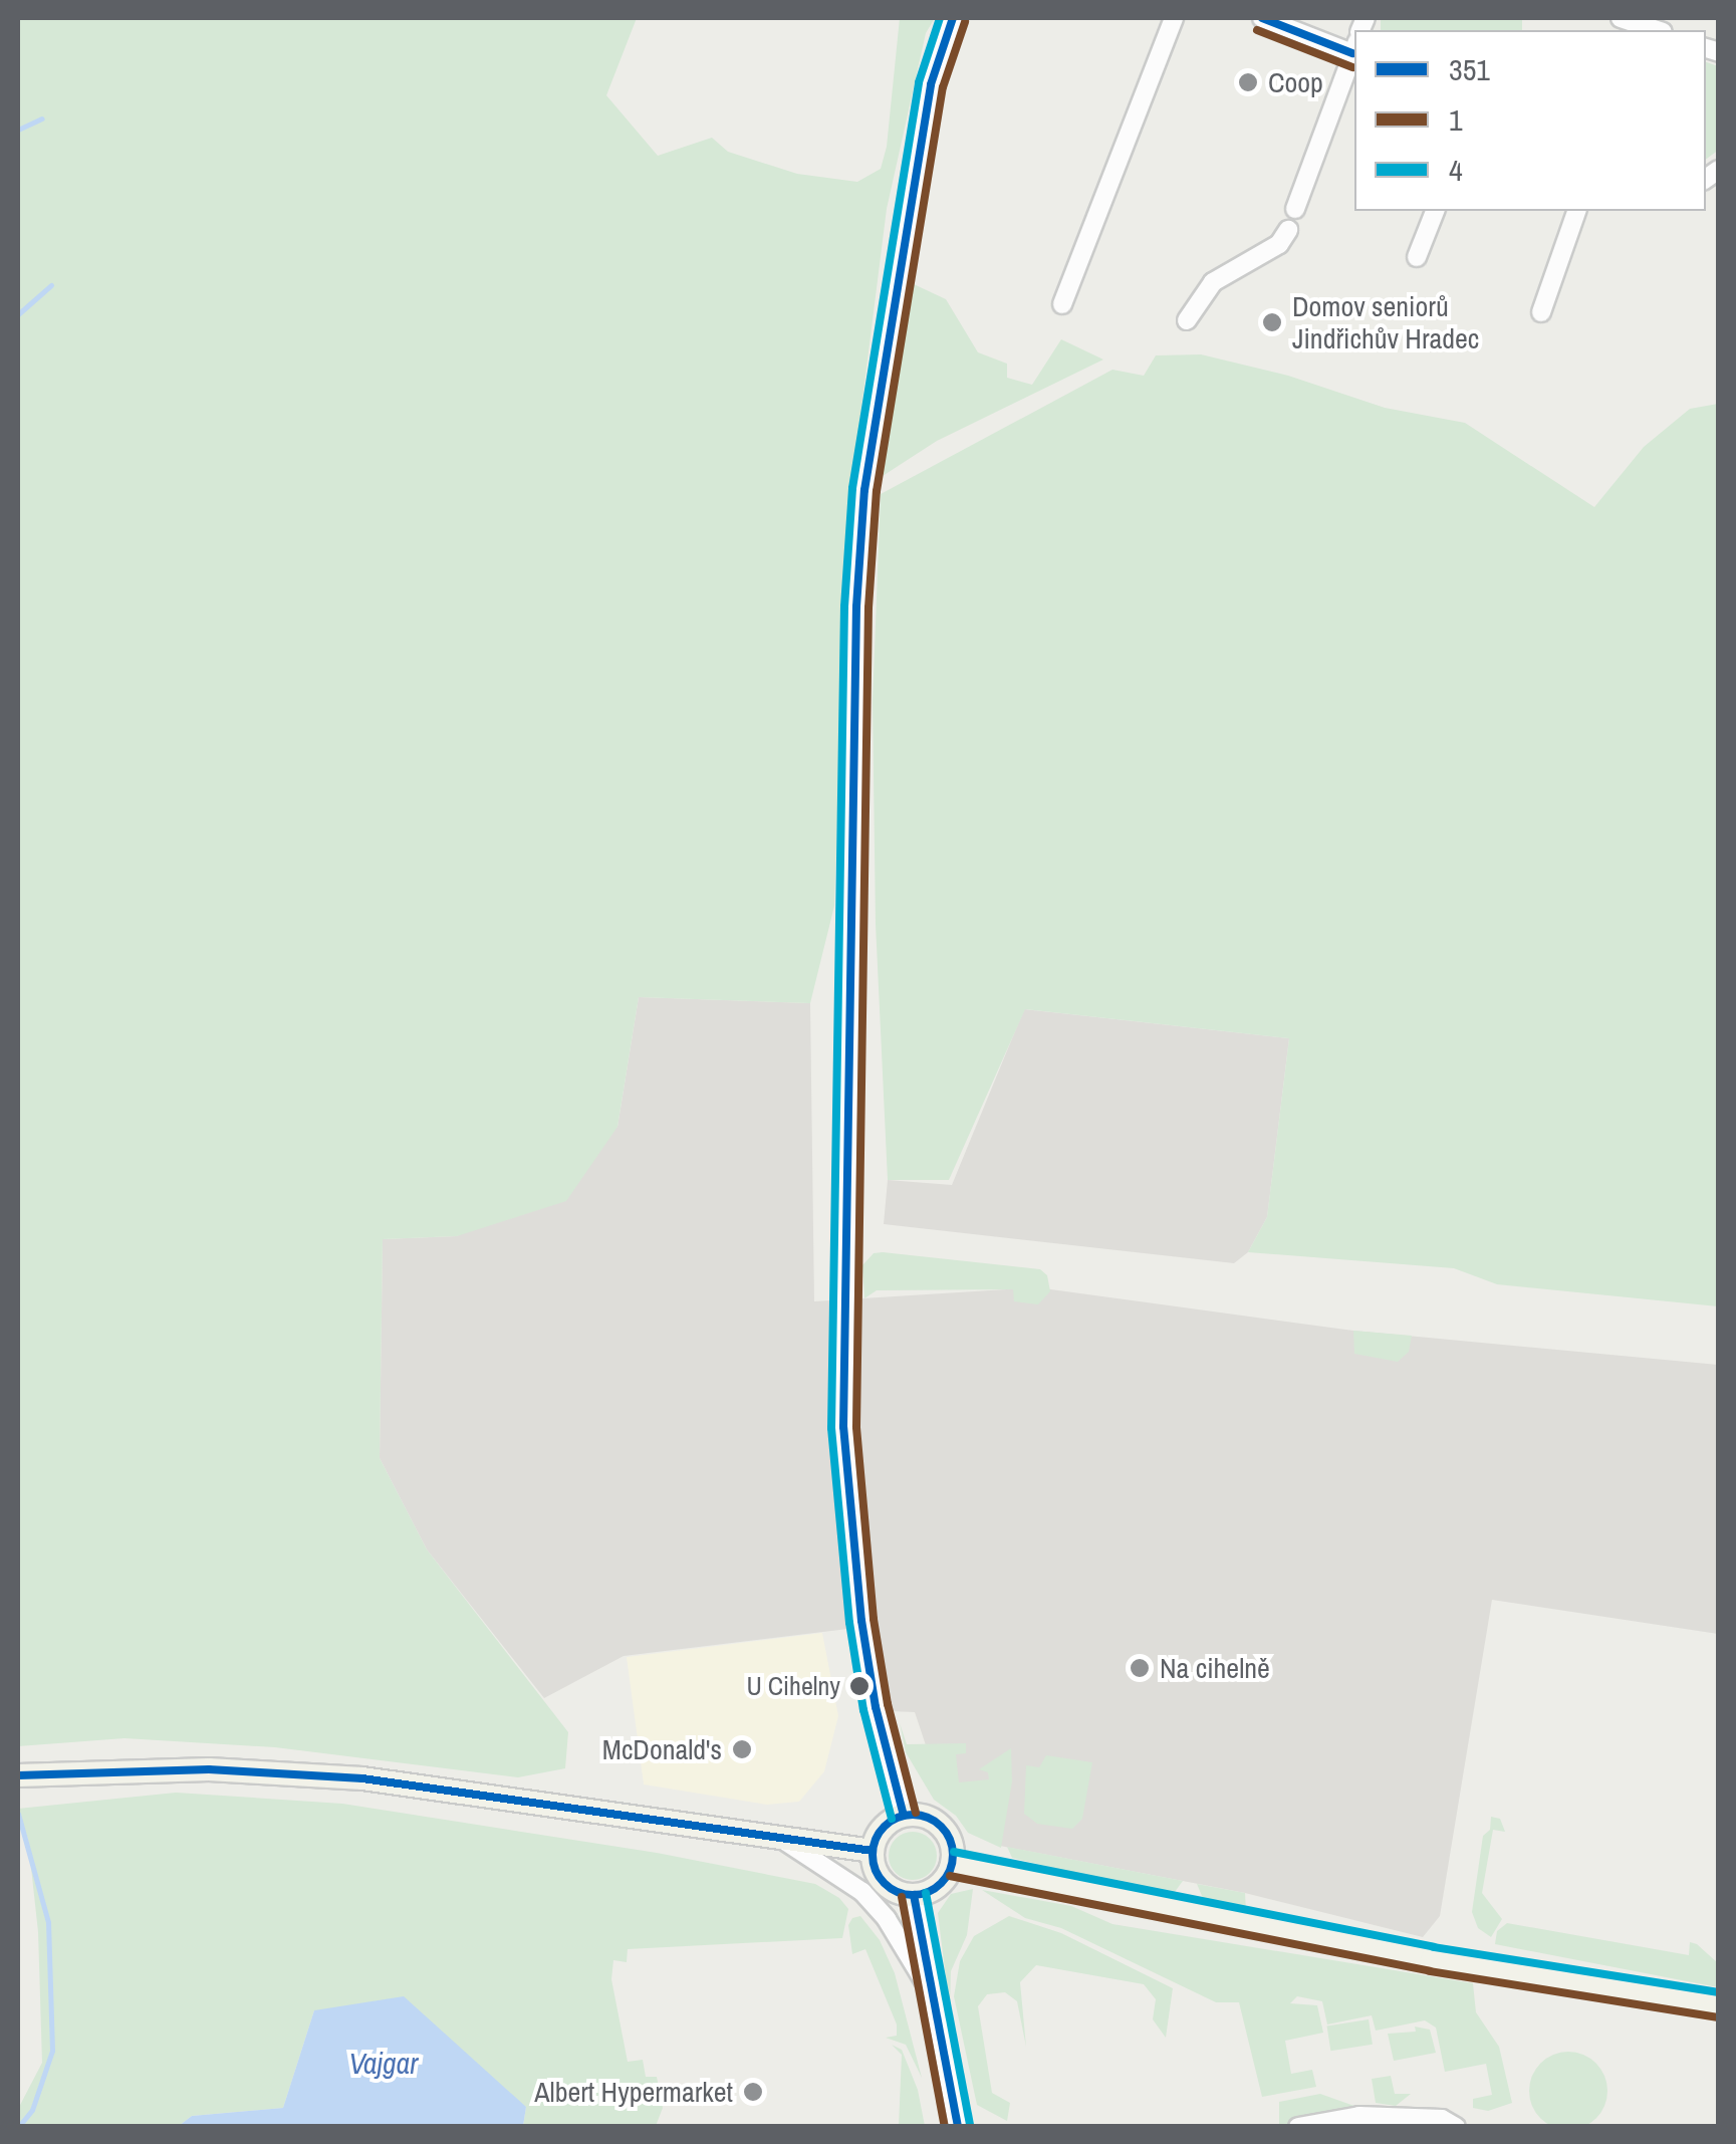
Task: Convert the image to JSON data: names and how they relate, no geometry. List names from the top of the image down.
{
  "water": ["Vajgar"],
  "places": [
    "Coop",
    "Domov seniorů Jindřichův Hradec",
    "Na cihelně",
    "U Cihelny",
    "McDonald's",
    "Albert Hypermarket"
  ],
  "lines": ["transit line 351", "transit line 4", "transit line 1"],
  "legend": ["351", "1", "4"]
}
